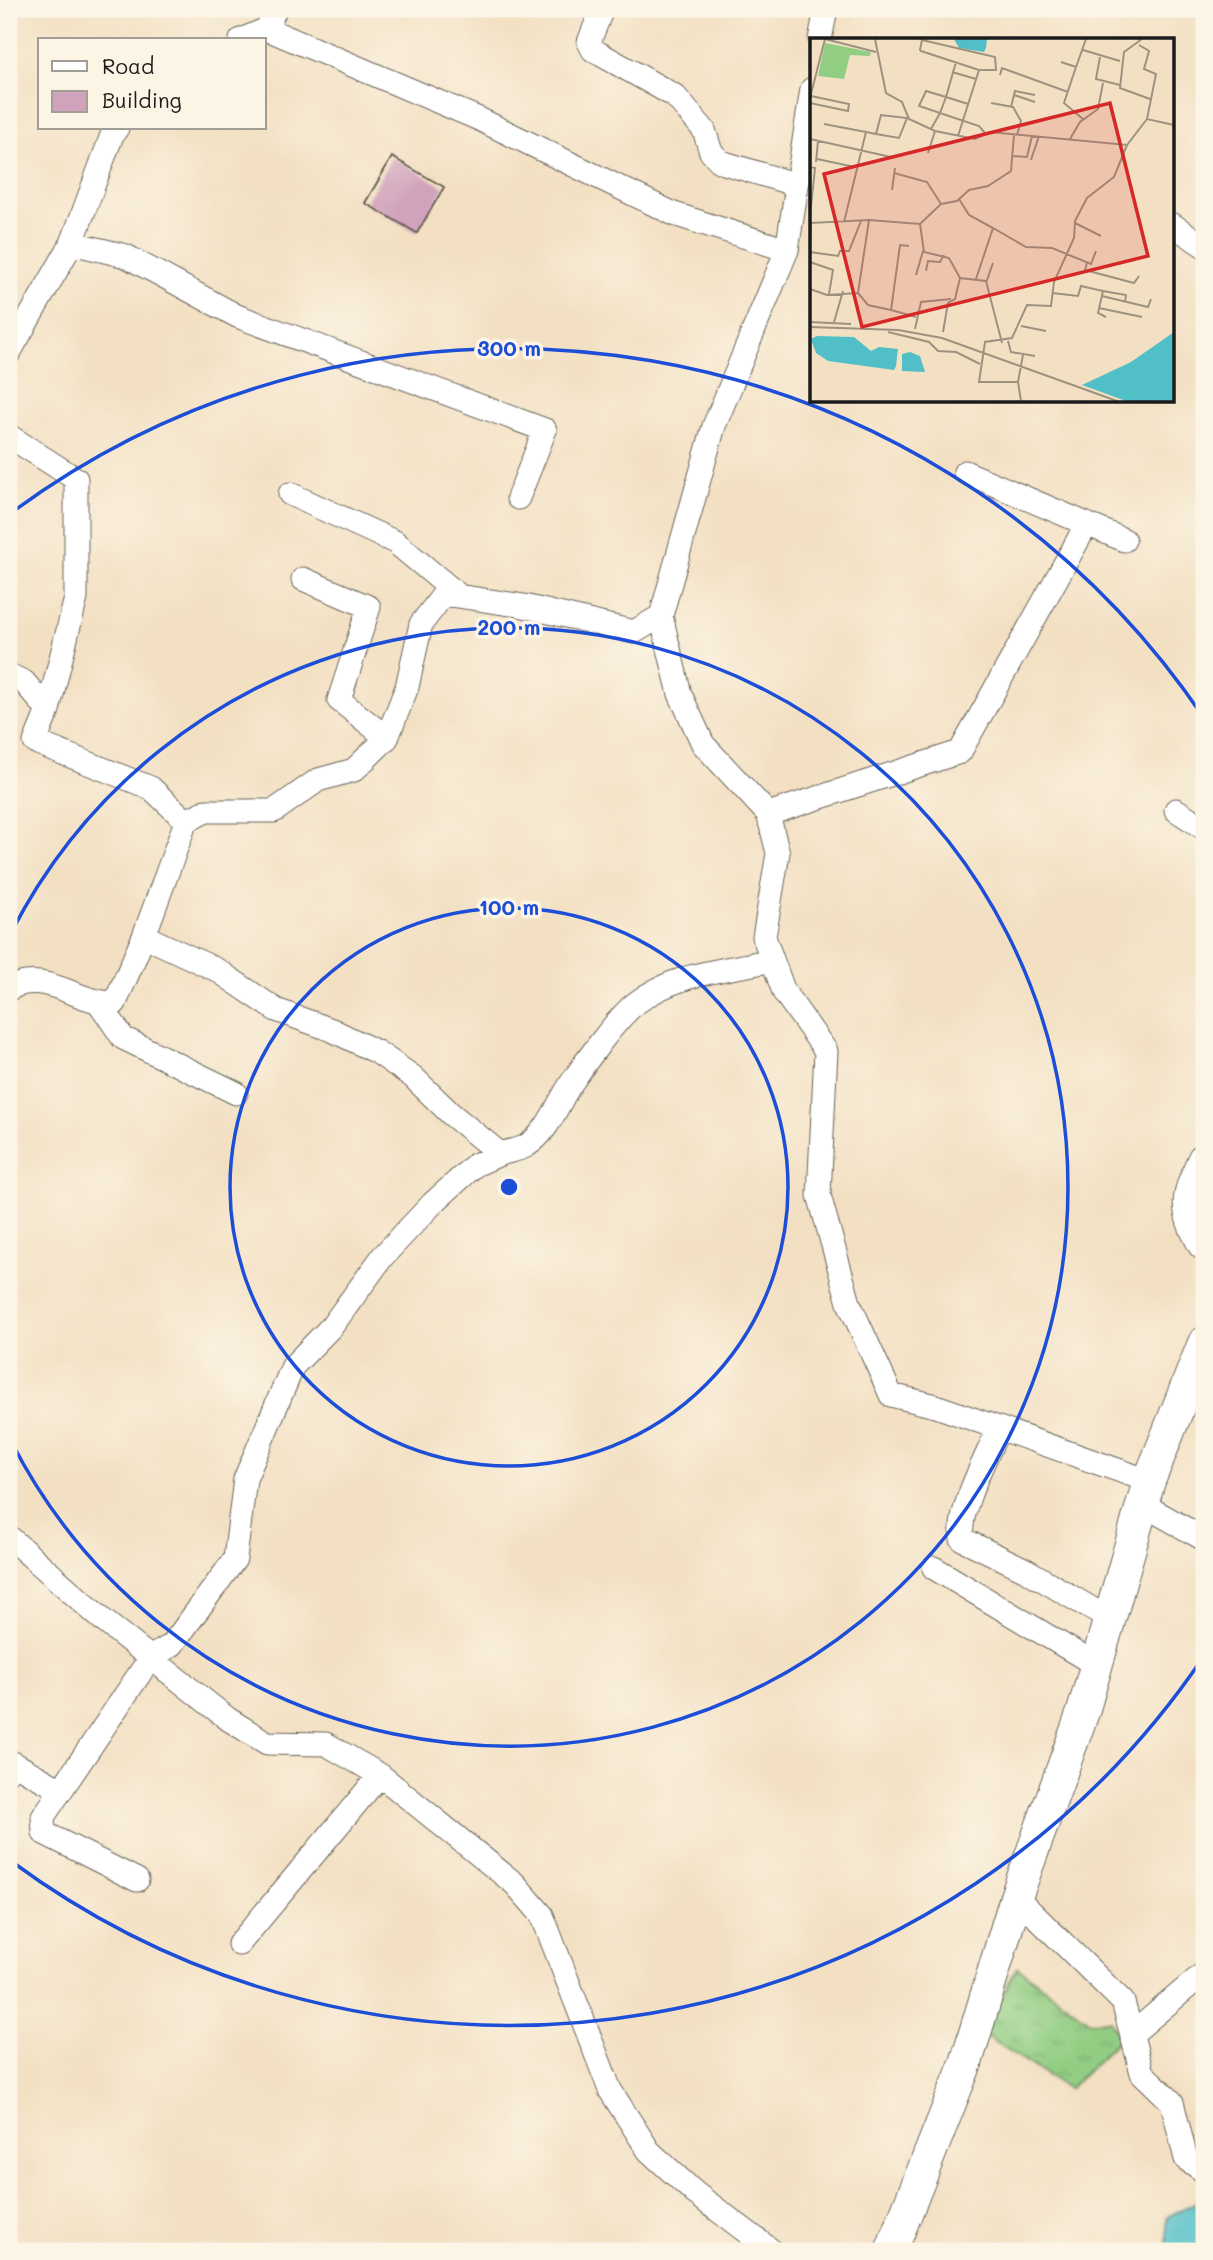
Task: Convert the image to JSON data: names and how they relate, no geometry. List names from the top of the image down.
{
  "legend": ["Road", "Building"],
  "rings": ["300 m", "200 m", "100 m"]
}
